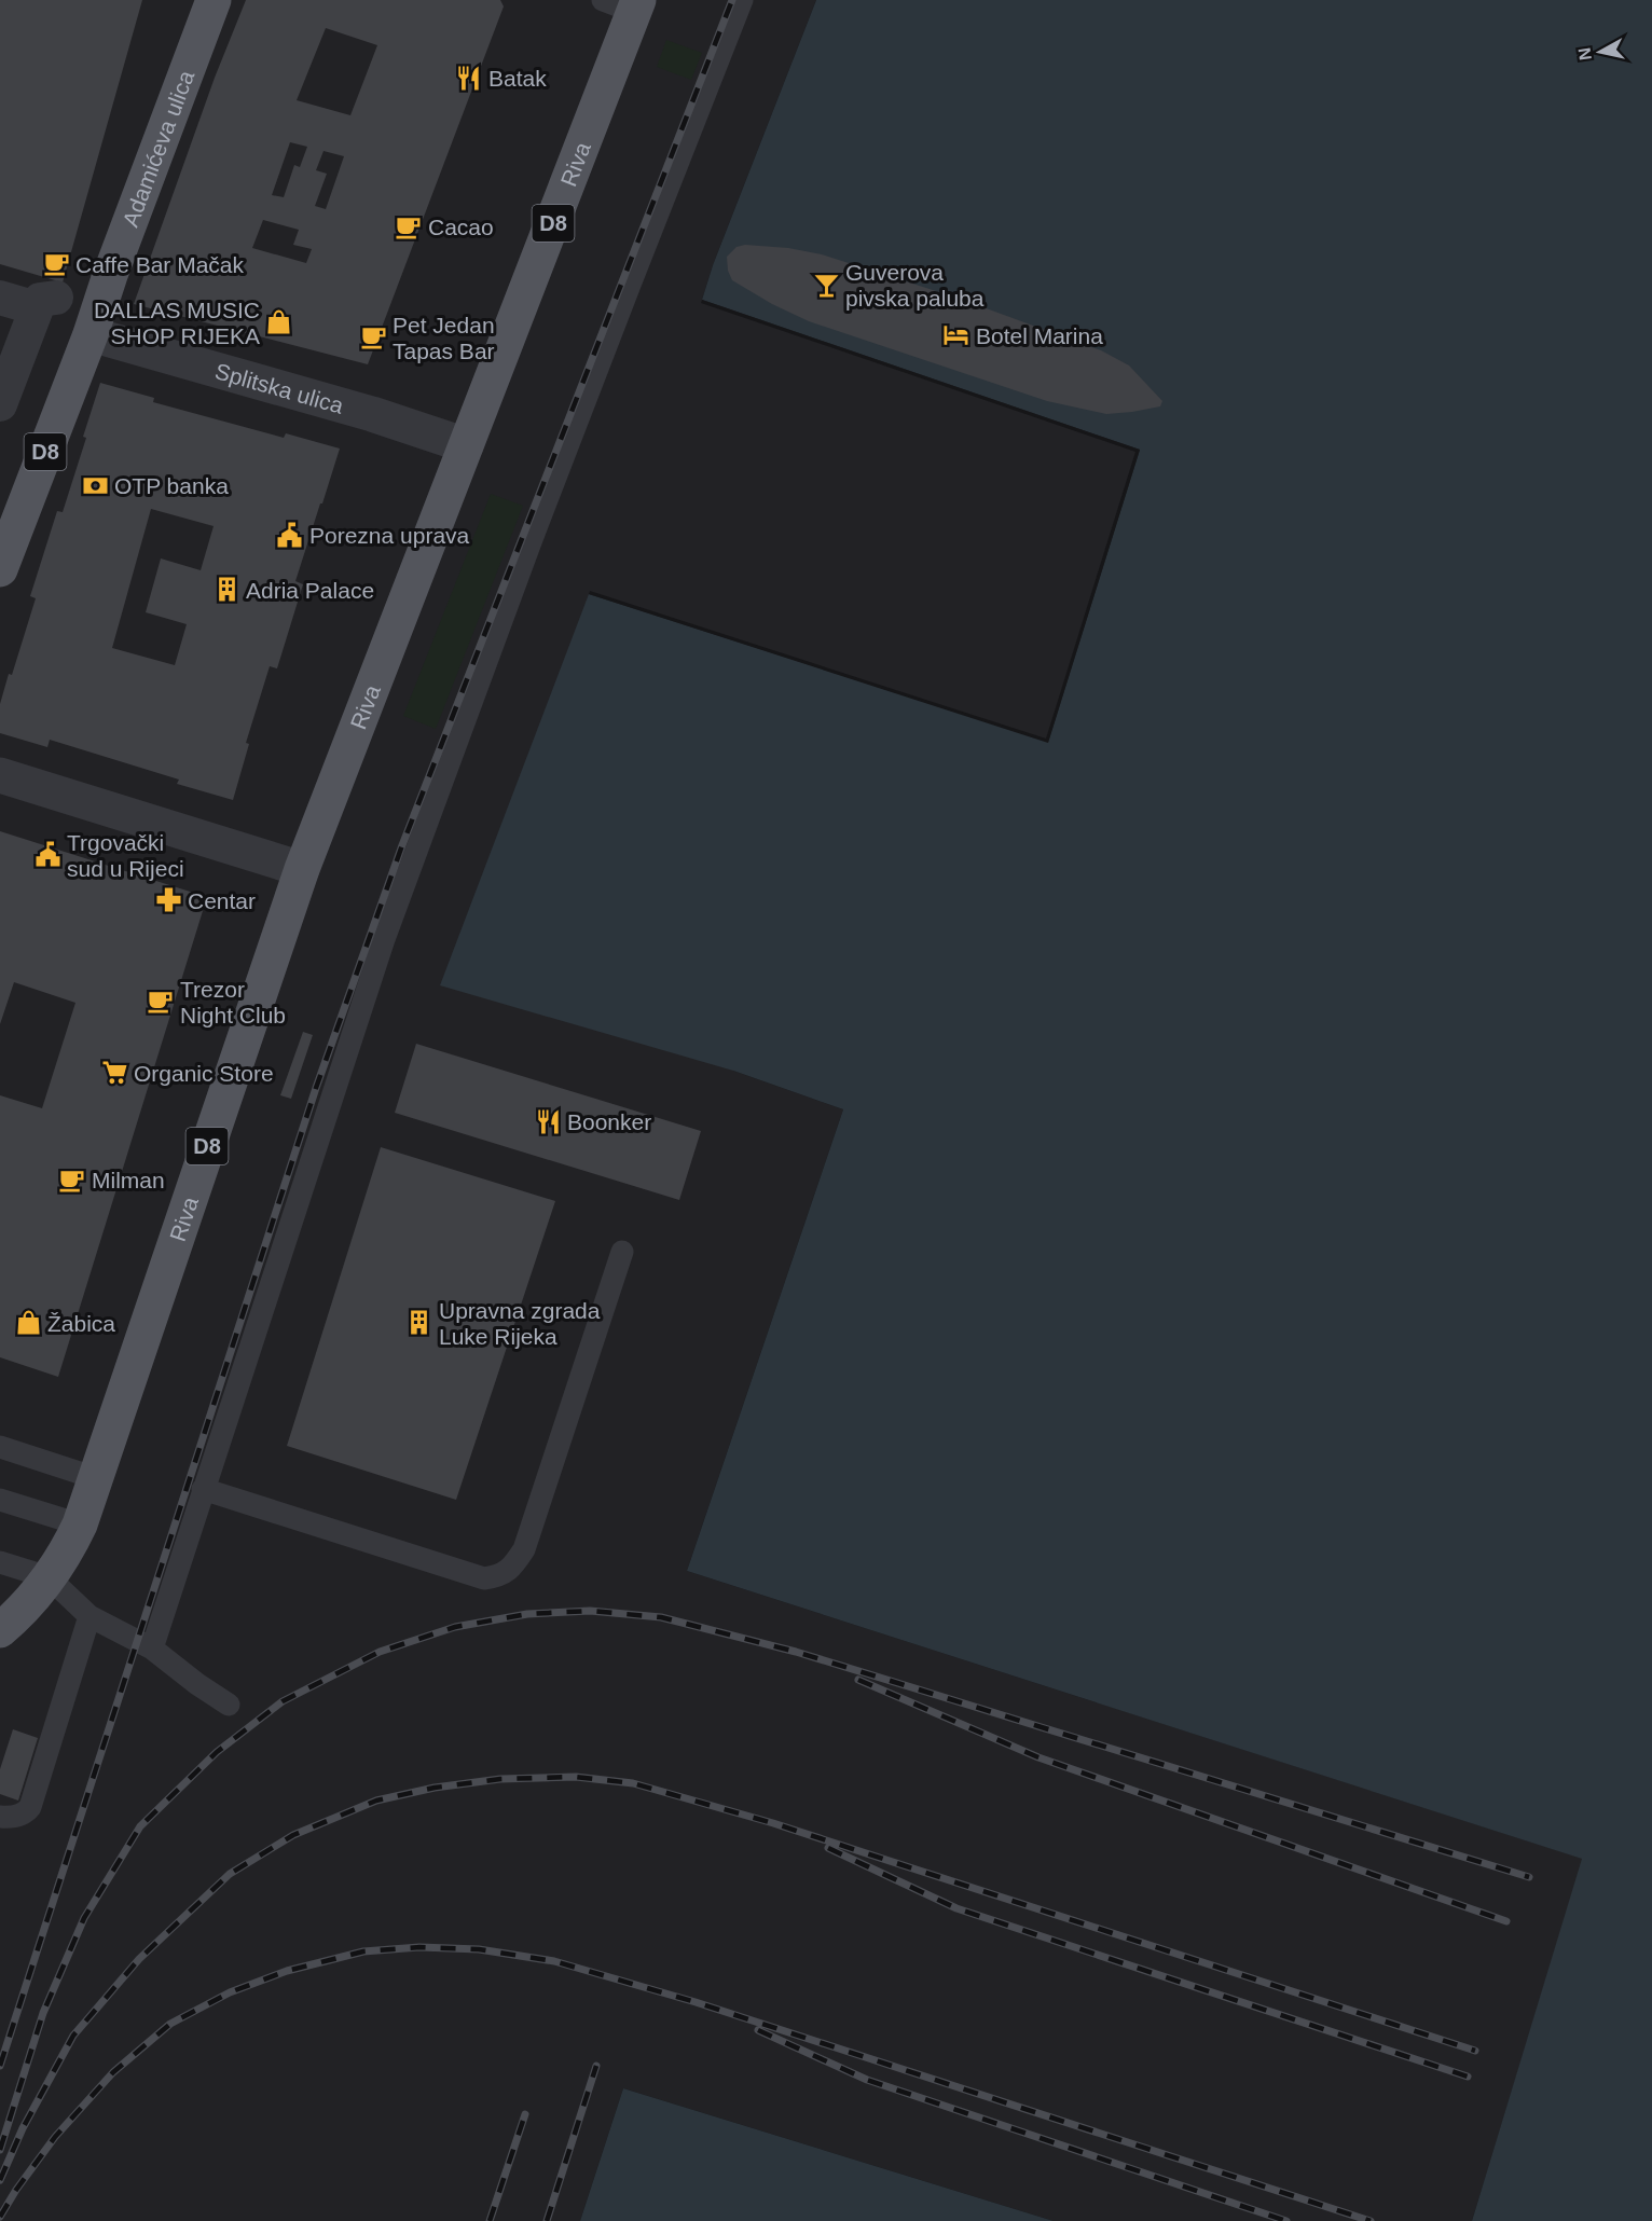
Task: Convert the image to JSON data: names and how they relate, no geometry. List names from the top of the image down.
{
  "streets": {
    "main road": ["Adamićeva ulica", "Riva", "D8"],
    "street": ["Splitska ulica"]
  },
  "crossings": [
    ["Adamićeva ulica", "D8"],
    ["Adamićeva ulica", "Splitska ulica"],
    ["Riva", "D8"],
    ["Riva", "Splitska ulica"],
    ["D8", "Splitska ulica"]
  ],
  "places": {
    "restaurant": ["Batak", "Boonker"],
    "cafe": [
      "Cacao",
      "Caffe Bar Mačak",
      "Pet Jedan Tapas Bar",
      "Trezor Night Club",
      "Milman"
    ],
    "bar": ["Guverova pivska paluba"],
    "shop": ["DALLAS MUSIC SHOP RIJEKA", "Žabica"],
    "hotel": ["Botel Marina"],
    "bank": ["OTP banka"],
    "public building": ["Porezna uprava", "Trgovački sud u Rijeci"],
    "building": ["Adria Palace", "Upravna zgrada Luke Rijeka"],
    "pharmacy": ["Centar"],
    "supermarket": ["Organic Store"]
  },
  "north": "left"
}
